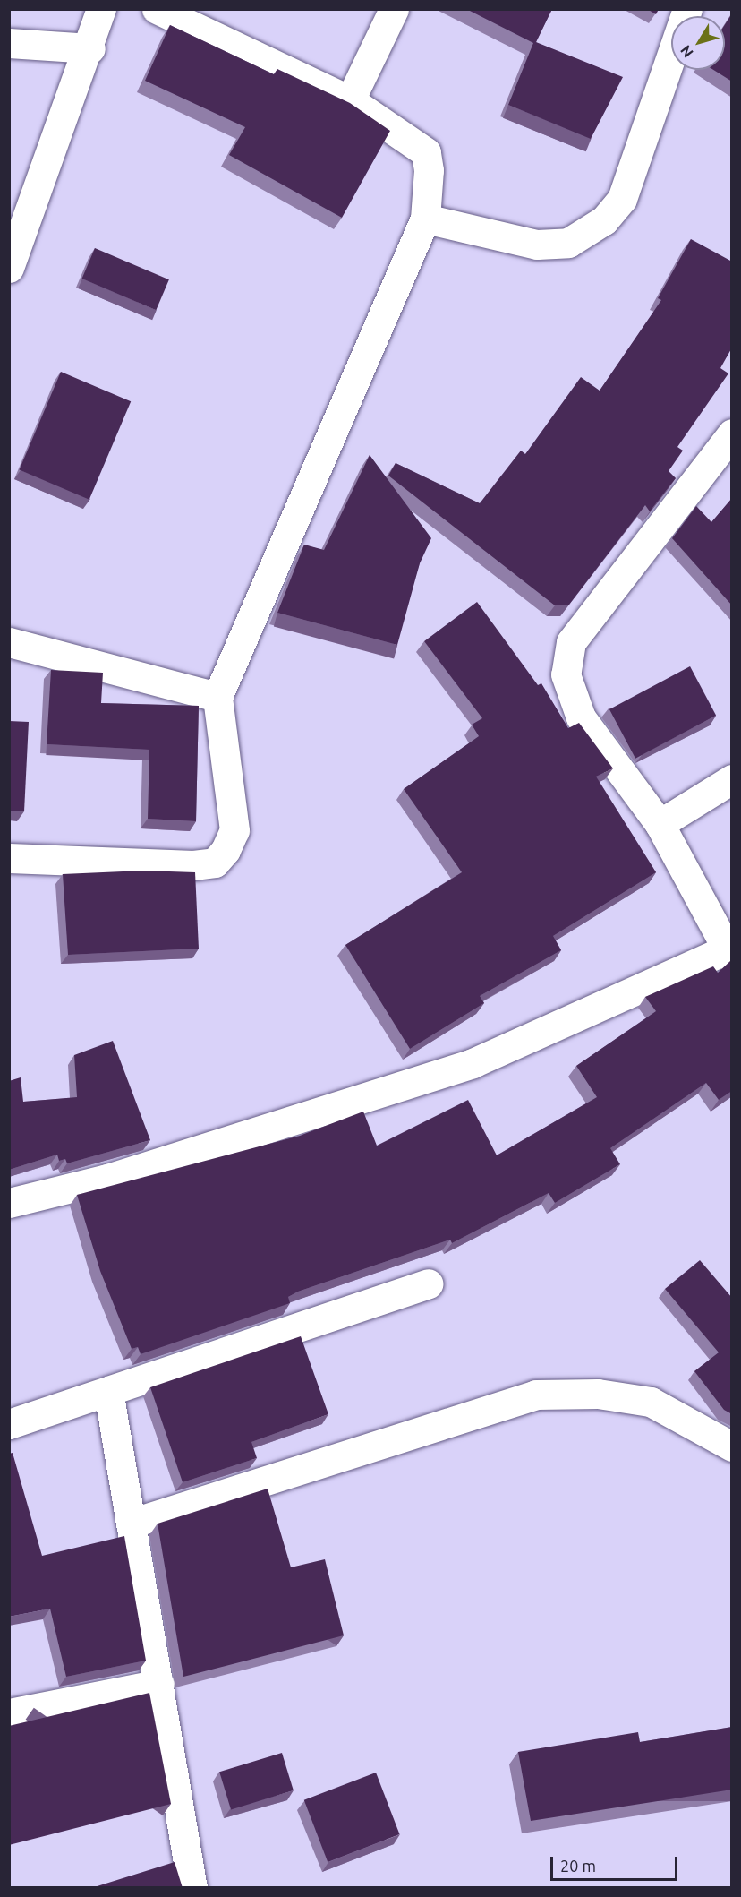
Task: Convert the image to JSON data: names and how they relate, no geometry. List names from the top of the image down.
{
  "scale_bar": "20 m",
  "north": "bottom left"
}
